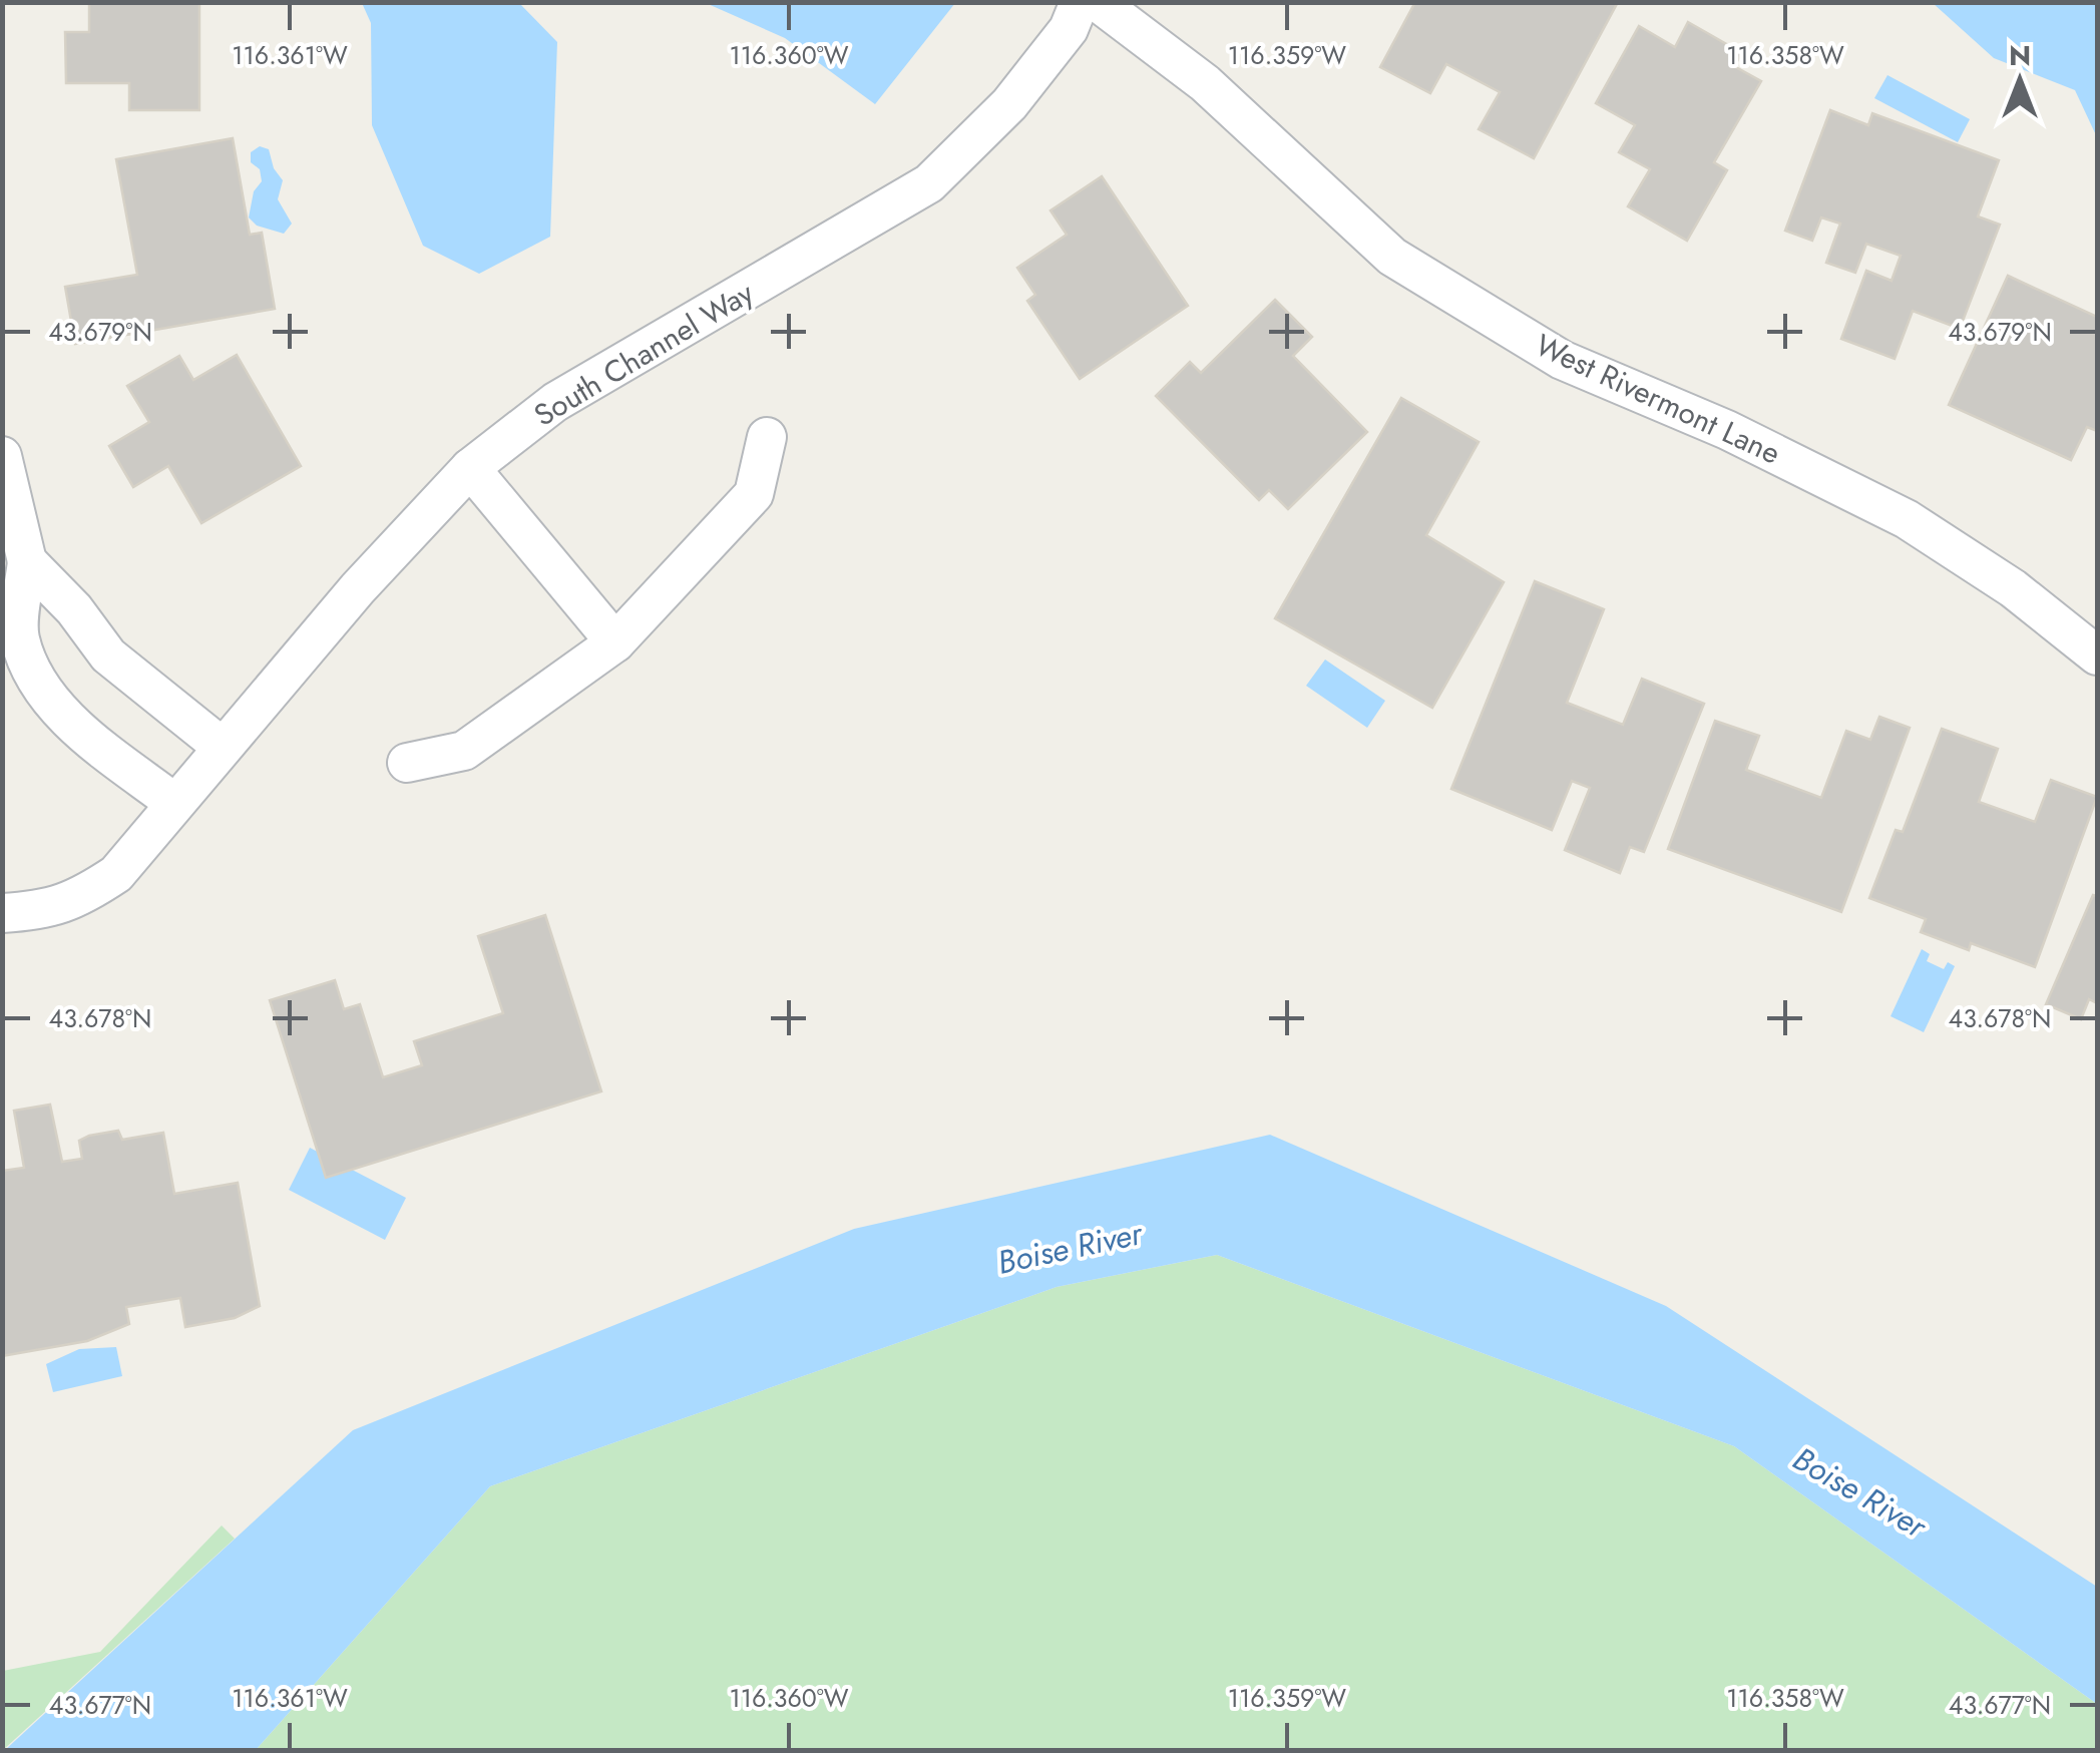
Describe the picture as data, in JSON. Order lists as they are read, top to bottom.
{
  "streets": {
    "street": ["South Channel Way", "West Rivermont Lane"]
  },
  "water": ["Boise River"],
  "north": "top",
  "coordinates": [
    "116.361°W",
    "116.360°W",
    "116.359°W",
    "116.358°W",
    "43.679°N",
    "43.678°N",
    "43.677°N"
  ]
}
